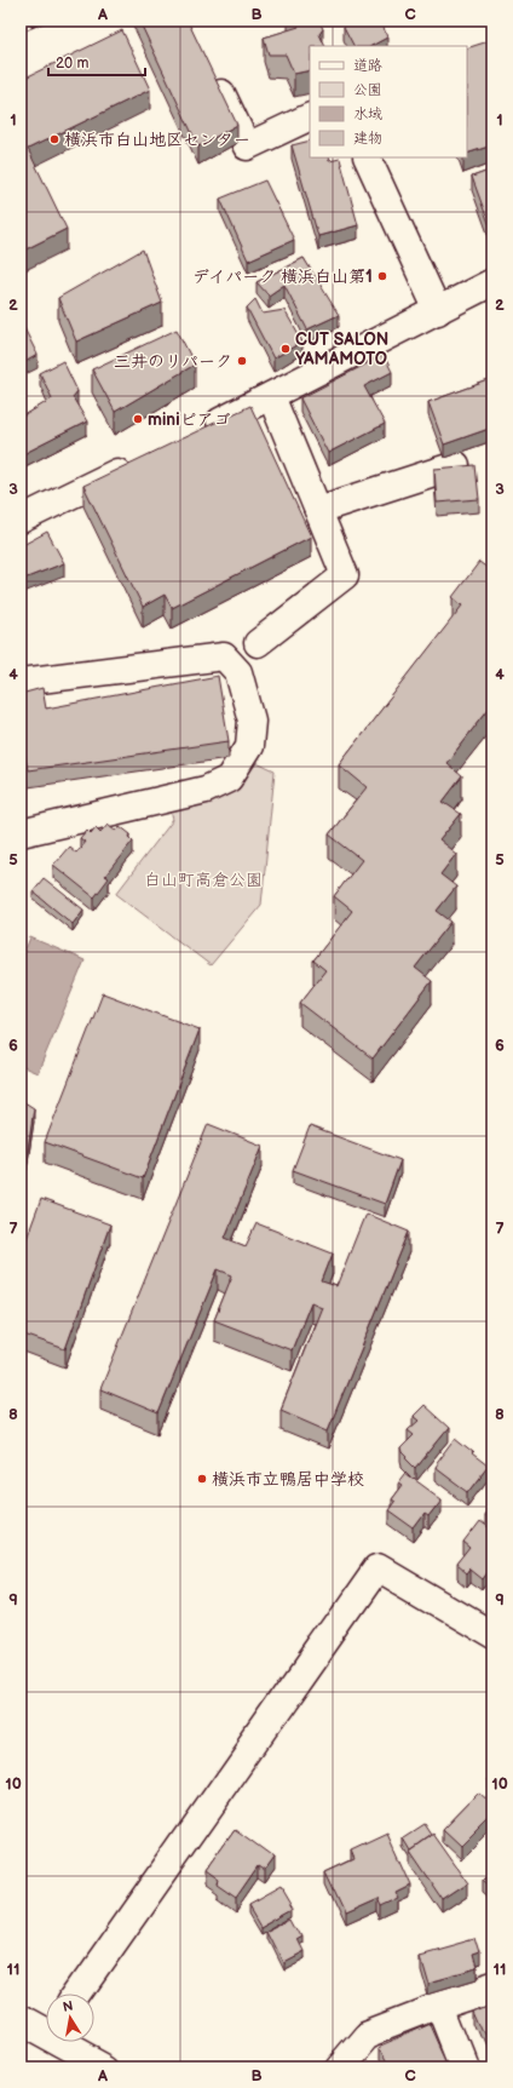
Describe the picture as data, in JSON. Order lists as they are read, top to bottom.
{
  "parks": ["白山町高倉公園"],
  "places": [
    "横浜市白山地区センター",
    "デイパーク 横浜白山第1",
    "CUT SALON YAMAMOTO",
    "三井のリパーク",
    "miniピアゴ",
    "横浜市立鴨居中学校"
  ],
  "legend": [
    "道路",
    "公園",
    "水域",
    "建物"
  ],
  "scale_bar": "20 m",
  "north": "top",
  "grid": {
    "columns": ["A", "B", "C"],
    "rows": [
      "1",
      "2",
      "3",
      "4",
      "5",
      "6",
      "7",
      "8",
      "9",
      "10",
      "11"
    ]
  }
}
